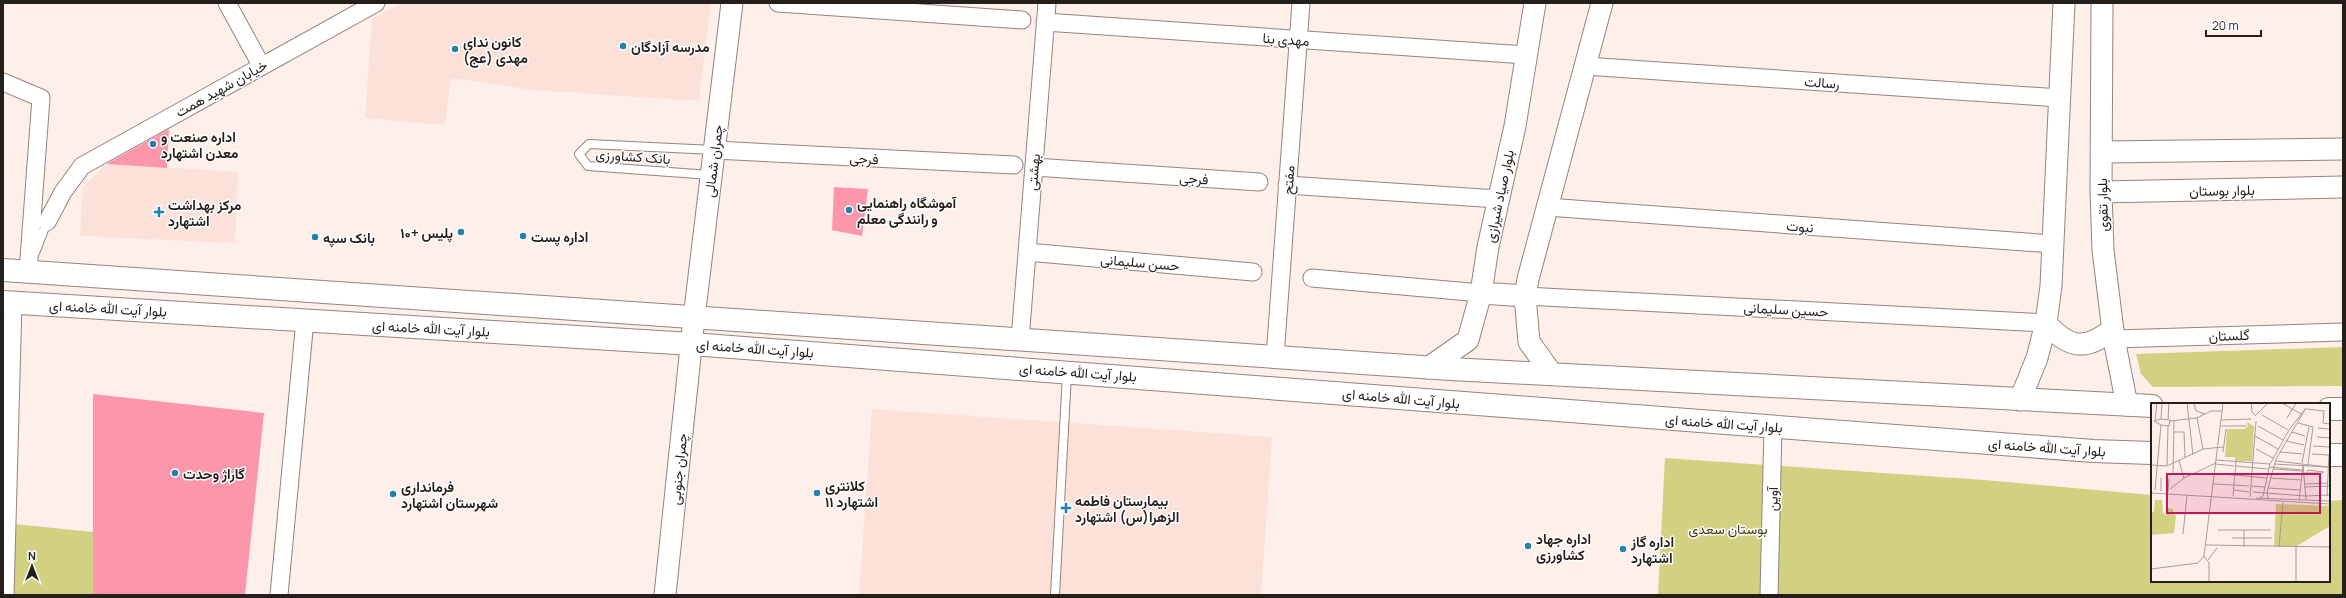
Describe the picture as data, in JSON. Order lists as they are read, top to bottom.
{
  "streets": {
    "main road": ["بلوار آیت الله خامنه ای"],
    "street": [
      "مهدی بنا",
      "رسالت",
      "خیابان شهید همت",
      "فرجی",
      "چمران شمالی",
      "بهشتی",
      "مفتح",
      "بلوار بوستان",
      "بلوار صیاد شیرازی",
      "بلوار تقوی",
      "نبوت",
      "حسن سلیمانی",
      "حسین سلیمانی",
      "گلستان",
      "چمران جنوبی",
      "آوین"
    ],
    "lane": ["بانک کشاورزی"]
  },
  "crossings": [
    ["مهدی بنا", "بهشتی"],
    ["مهدی بنا", "مفتح"],
    ["مهدی بنا", "بلوار صیاد شیرازی"],
    ["بانک کشاورزی", "فرجی"],
    ["بانک کشاورزی", "چمران شمالی"],
    ["فرجی", "چمران شمالی"],
    ["فرجی", "بهشتی"],
    ["چمران شمالی", "بلوار آیت الله خامنه ای"],
    ["چمران شمالی", "چمران جنوبی"],
    ["بهشتی", "حسن سلیمانی"],
    ["بهشتی", "بلوار آیت الله خامنه ای"],
    ["مفتح", "بلوار آیت الله خامنه ای"],
    ["بلوار بوستان", "بلوار تقوی"],
    ["بلوار صیاد شیرازی", "بلوار آیت الله خامنه ای"],
    ["بلوار تقوی", "بلوار آیت الله خامنه ای"],
    ["بلوار تقوی", "گلستان"],
    ["بلوار آیت الله خامنه ای", "چمران جنوبی"],
    ["بلوار آیت الله خامنه ای", "آوین"]
  ],
  "parks": ["بوستان سعدی"],
  "places": {
    "other": [
      "مدرسه آزادگان",
      "کانون ندای مهدی (عج)",
      "اداره صنعت و معدن اشتهارد",
      "آموشگاه راهنمایی و رانندگی معلم",
      "پلیس +۱۰",
      "اداره پست",
      "بانک سپه",
      "گاراژ وحدت",
      "کلانتری ۱۱ اشتهارد",
      "فرمانداری شهرستان اشتهارد",
      "اداره جهاد کشاورزی",
      "اداره گاز اشتهارد"
    ],
    "health": ["مرکز بهداشت اشتهارد", "بیمارستان فاطمه الزهرا(س) اشتهارد"]
  },
  "scale_bar": "20 m",
  "north": "top"
}
